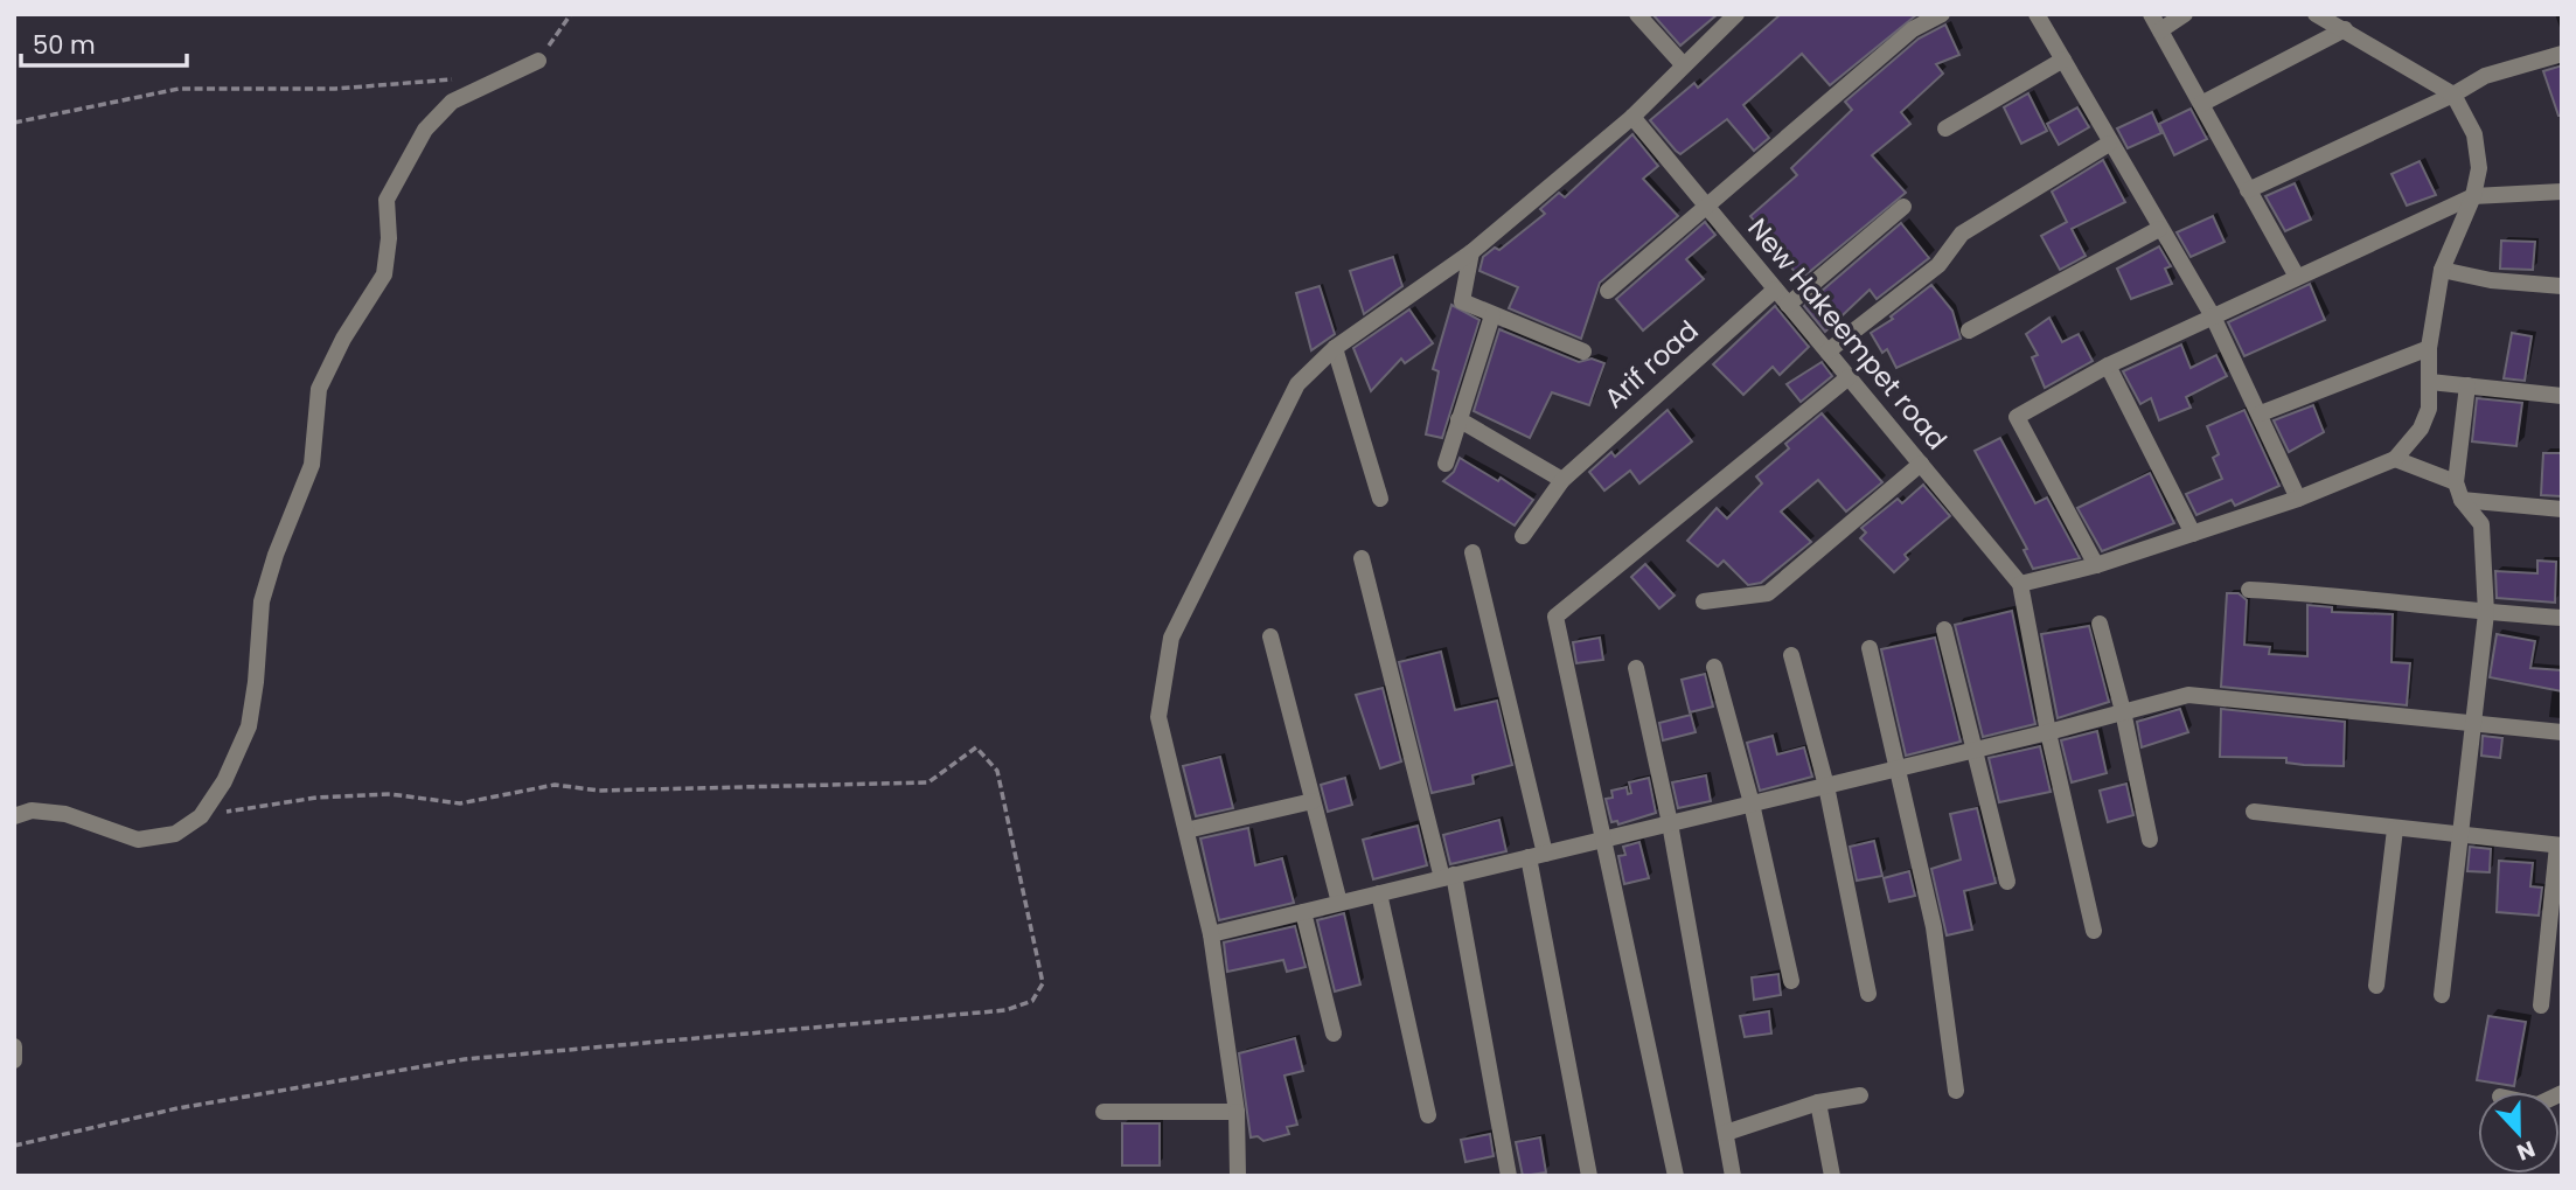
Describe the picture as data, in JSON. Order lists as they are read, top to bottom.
{
  "streets": {
    "street": ["New Hakeempet road", "Arif road"]
  },
  "crossings": [
    ["New Hakeempet road", "Arif road"]
  ],
  "scale_bar": "50 m",
  "north": "bottom"
}
